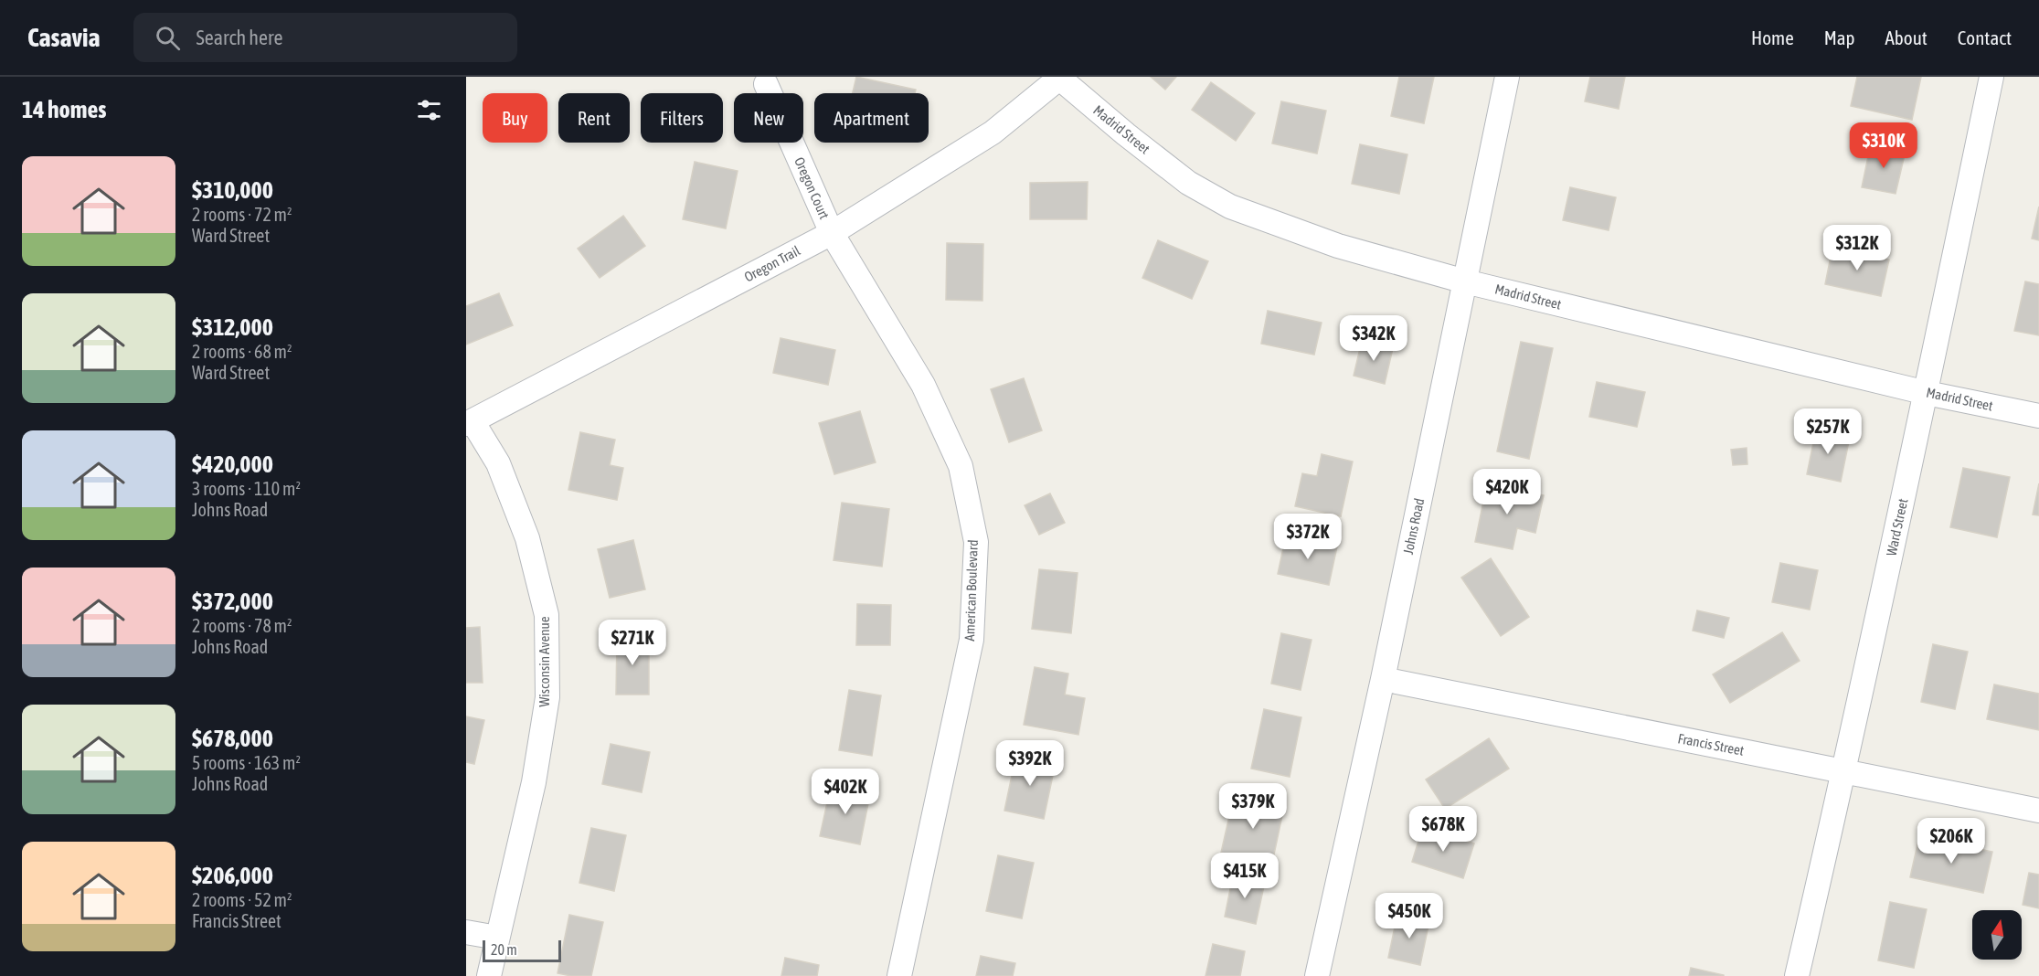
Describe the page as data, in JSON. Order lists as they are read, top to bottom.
{
  "streets": {
    "street": [
      "Madrid Street",
      "Oregon Court",
      "Oregon Trail",
      "Johns Road",
      "Ward Street",
      "American Boulevard",
      "Wisconsin Avenue",
      "Francis Street"
    ]
  },
  "crossings": [
    ["Madrid Street", "Oregon Trail"],
    ["Madrid Street", "Johns Road"],
    ["Madrid Street", "Ward Street"],
    ["Oregon Court", "Oregon Trail"],
    ["Oregon Court", "American Boulevard"],
    ["Oregon Trail", "American Boulevard"],
    ["Oregon Trail", "Wisconsin Avenue"],
    ["Johns Road", "Francis Street"],
    ["Ward Street", "Francis Street"]
  ],
  "scale_bar": "20 m",
  "north": "top",
  "page": {
    "header": "Casavia",
    "search": "Search here",
    "nav": [
      "Home",
      "Map",
      "About",
      "Contact"
    ],
    "heading": "14 homes",
    "chip": [
      "Buy",
      "Rent",
      "Filters",
      "New",
      "Apartment"
    ],
    "price": [
      "$310K",
      "$312K",
      "$342K",
      "$257K",
      "$420K",
      "$372K",
      "$271K",
      "$392K",
      "$402K",
      "$379K",
      "$678K",
      "$206K",
      "$415K",
      "$450K"
    ],
    "list": [
      {
        "name": "$310,000",
        "note": "2 rooms · 72 m² · Ward Street"
      },
      {
        "name": "$312,000",
        "note": "2 rooms · 68 m² · Ward Street"
      },
      {
        "name": "$420,000",
        "note": "3 rooms · 110 m² · Johns Road"
      },
      {
        "name": "$372,000",
        "note": "2 rooms · 78 m² · Johns Road"
      },
      {
        "name": "$678,000",
        "note": "5 rooms · 163 m² · Johns Road"
      },
      {
        "name": "$206,000",
        "note": "2 rooms · 52 m² · Francis Street"
      }
    ],
    "scale": "20 m"
  }
}
